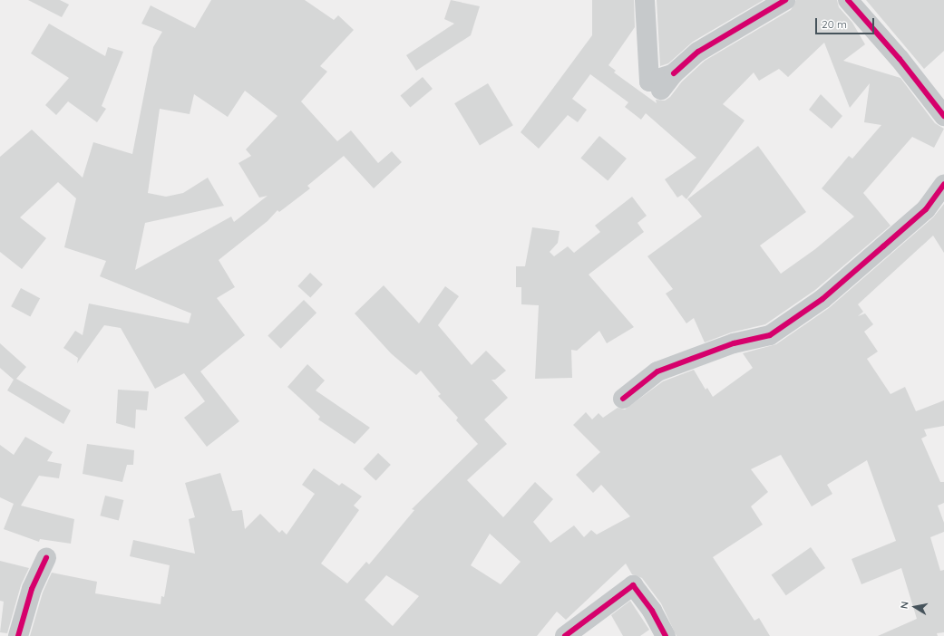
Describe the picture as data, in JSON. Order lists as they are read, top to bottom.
{
  "scale_bar": "20 m",
  "north": "left"
}
